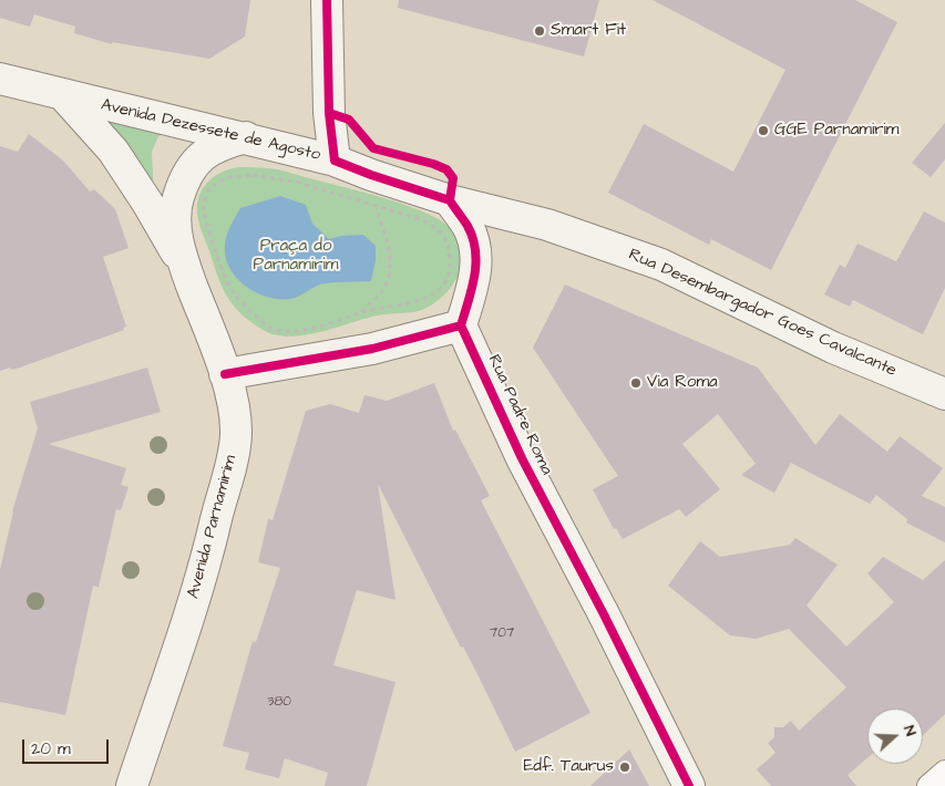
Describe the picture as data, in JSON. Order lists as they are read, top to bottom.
{
  "streets": {
    "main road": [
      "Avenida Dezessete de Agosto",
      "Rua Desembargador Goes Cavalcante",
      "Rua Padre Roma",
      "Avenida Parnamirim"
    ]
  },
  "crossings": [
    ["Avenida Dezessete de Agosto", "Rua Desembargador Goes Cavalcante"],
    ["Avenida Dezessete de Agosto", "Avenida Parnamirim"]
  ],
  "parks": ["Praça do Parnamirim"],
  "places": [
    "Smart Fit",
    "GGE Parnamirim",
    "Via Roma",
    "Edf. Taurus"
  ],
  "house_numbers": ["707", "380"],
  "scale_bar": "20 m",
  "north": "right"
}
